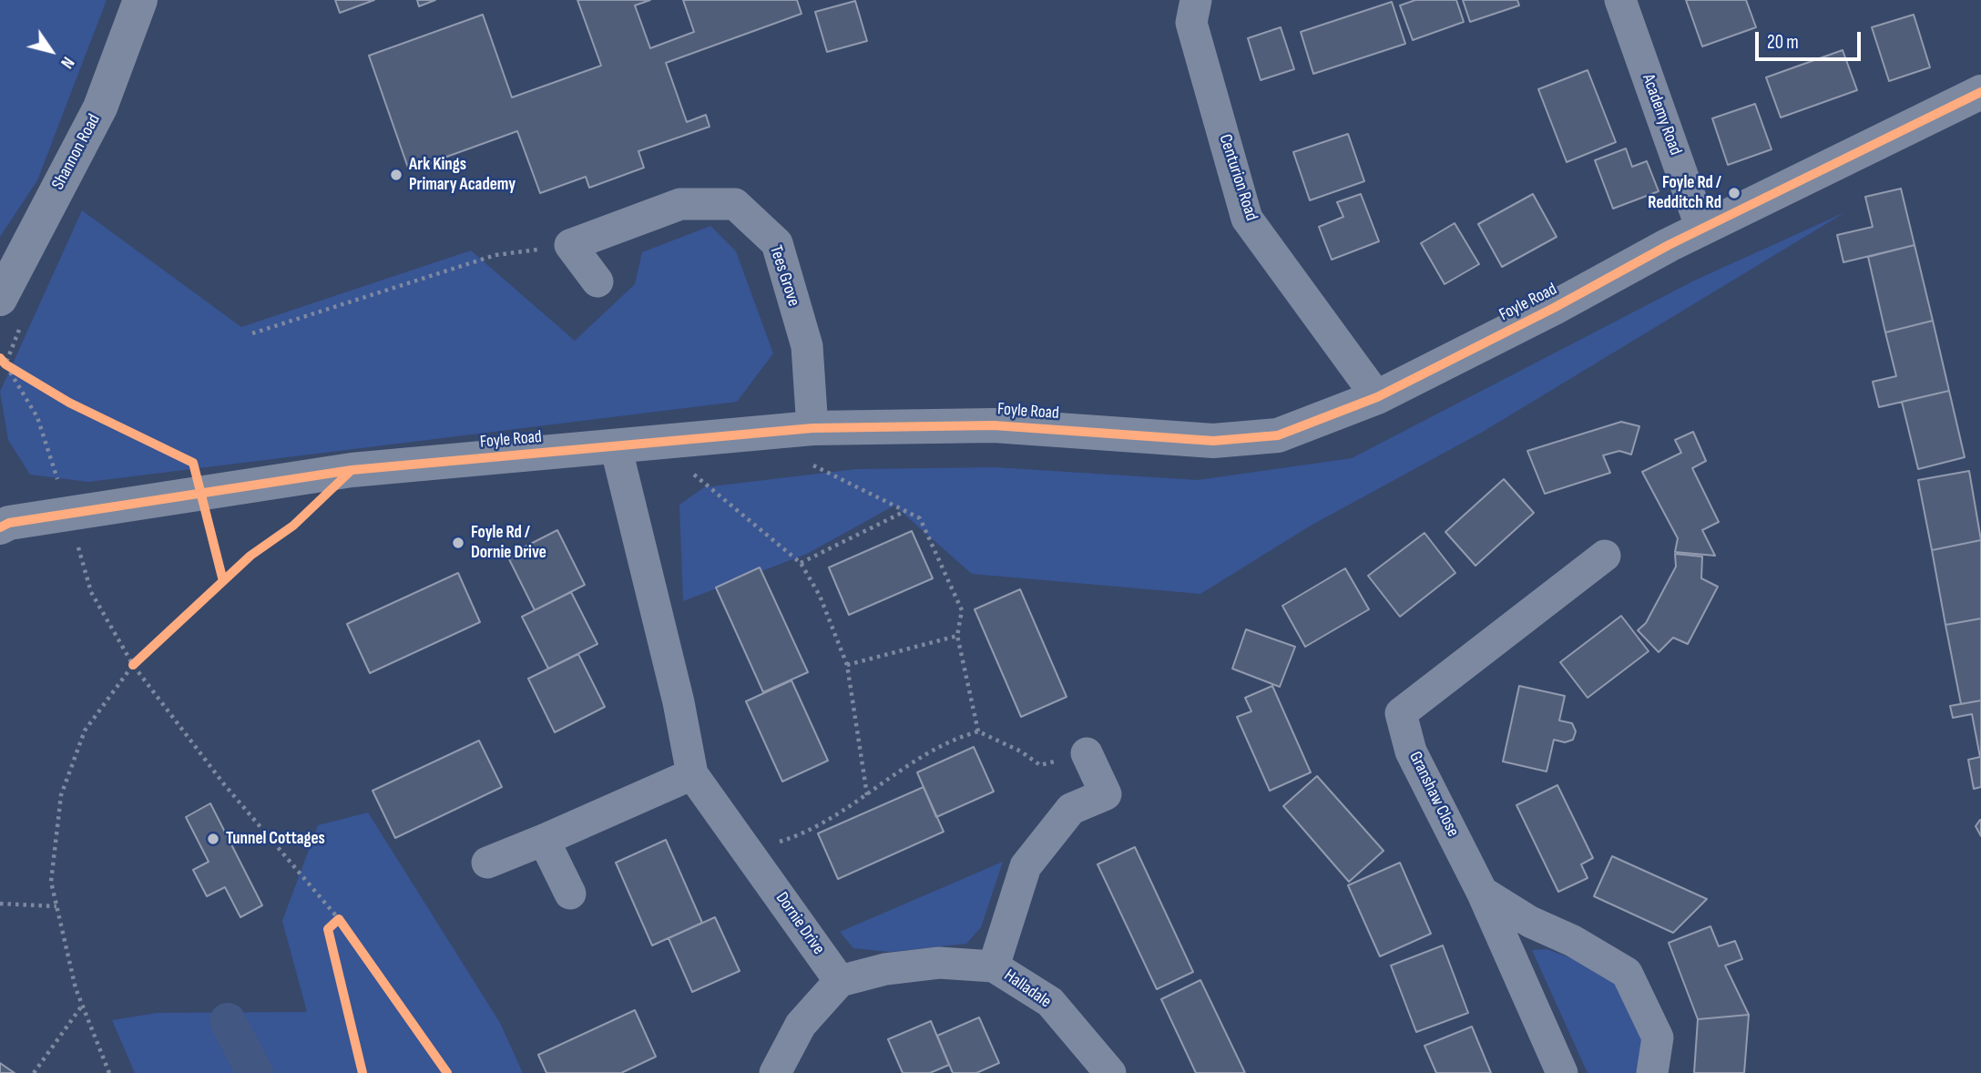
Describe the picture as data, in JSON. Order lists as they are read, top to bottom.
{
  "streets": {
    "street": [
      "Academy Road",
      "Shannon Road",
      "Centurion Road",
      "Tees Grove",
      "Foyle Road",
      "Granshaw Close",
      "Dornie Drive",
      "Halladale"
    ]
  },
  "crossings": [
    ["Academy Road", "Foyle Road"],
    ["Centurion Road", "Foyle Road"],
    ["Tees Grove", "Foyle Road"],
    ["Foyle Road", "Dornie Drive"],
    ["Dornie Drive", "Halladale"]
  ],
  "places": [
    "Ark Kings Primary Academy",
    "Foyle Rd / Redditch Rd",
    "Foyle Rd / Dornie Drive",
    "Tunnel Cottages"
  ],
  "scale_bar": "20 m",
  "north": "bottom right"
}
